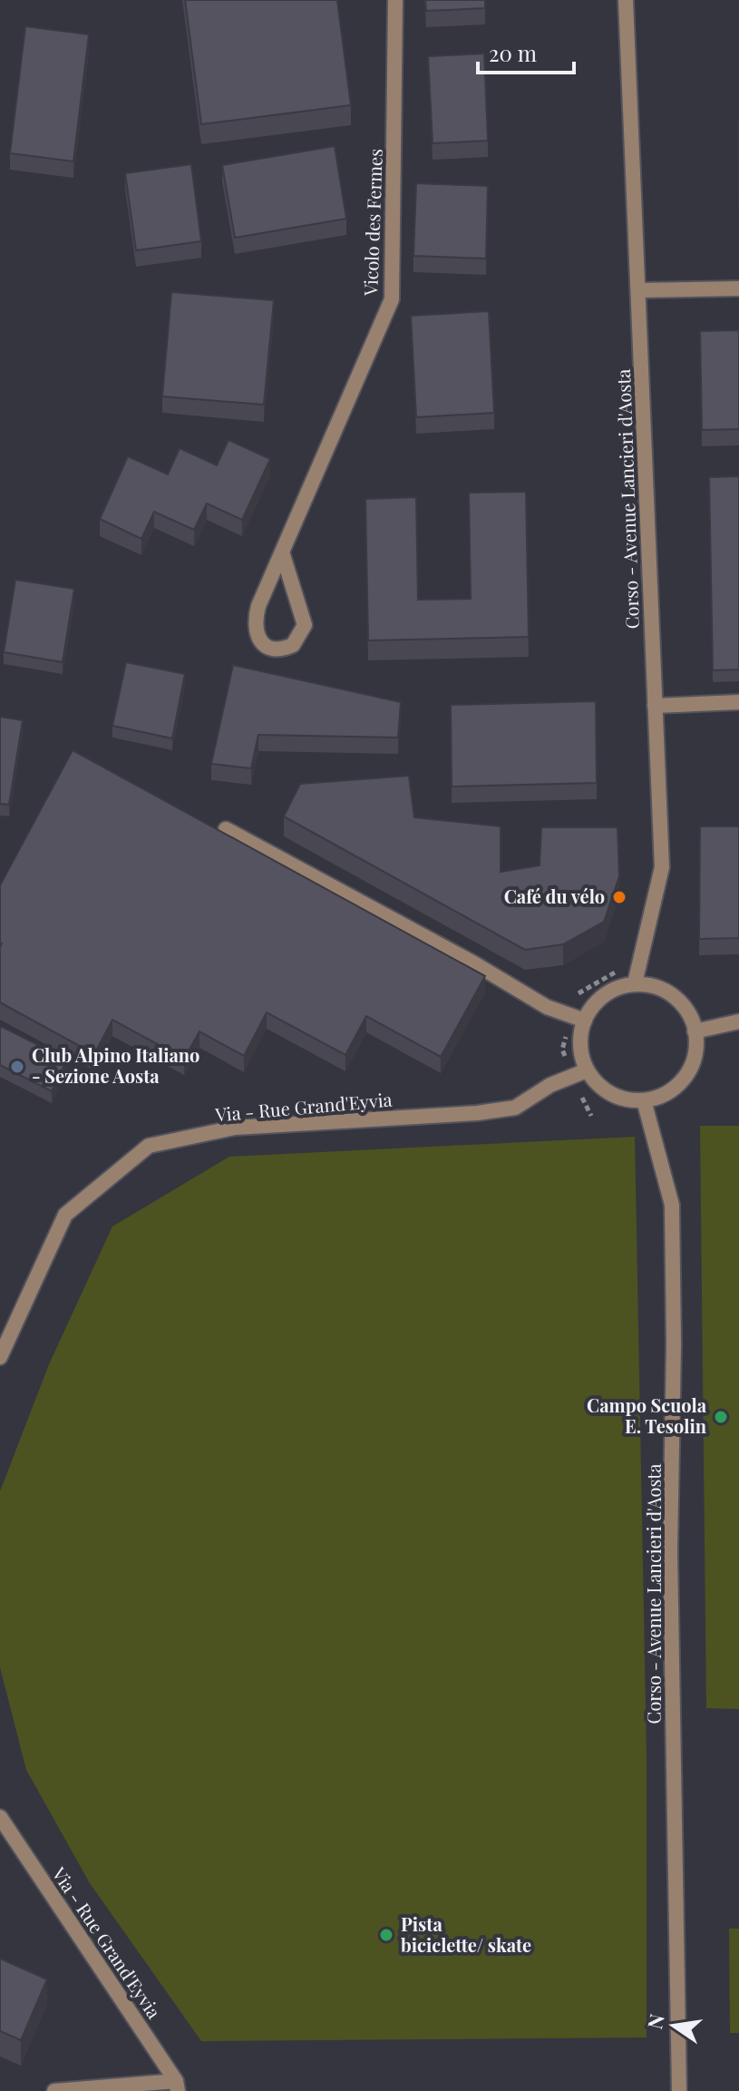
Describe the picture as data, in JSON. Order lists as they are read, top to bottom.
{
  "streets": {
    "street": ["Vicolo des Fermes", "Corso - Avenue Lancieri d'Aosta", "Via - Rue Grand'Eyvia"]
  },
  "crossings": [
    ["Corso - Avenue Lancieri d'Aosta", "Via - Rue Grand'Eyvia"]
  ],
  "places": [
    "Café du vélo",
    "Club Alpino Italiano - Sezione Aosta",
    "Campo Scuola E. Tesolin",
    "Pista biciclette/ skate"
  ],
  "scale_bar": "20 m",
  "north": "left"
}
